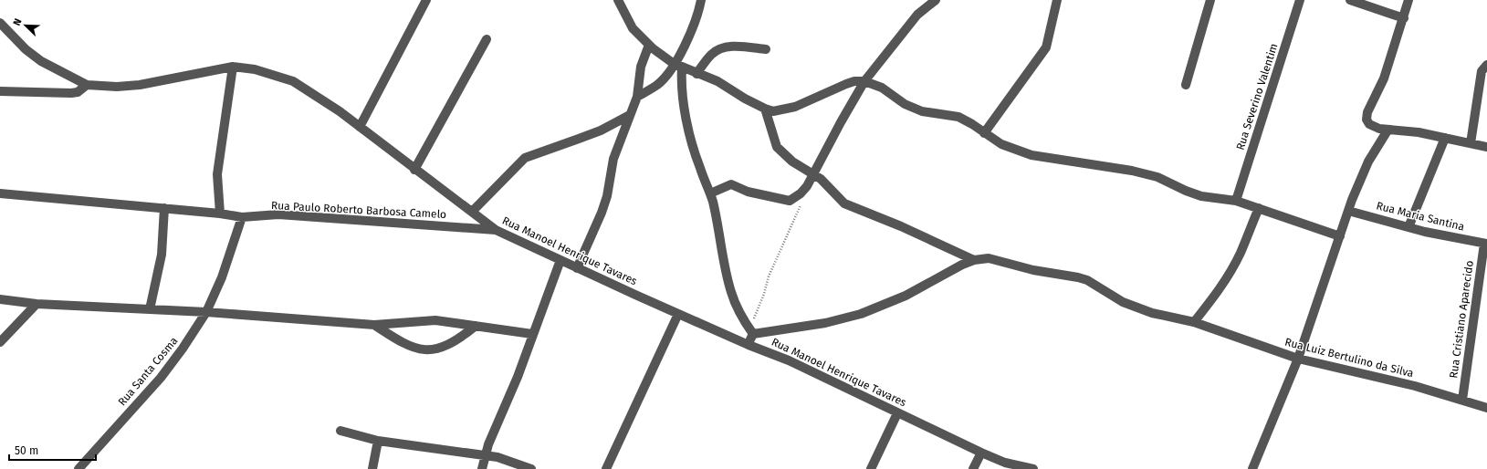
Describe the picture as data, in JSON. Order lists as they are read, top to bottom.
{
  "streets": {
    "street": [
      "Rua Severino Valentim",
      "Rua Paulo Roberto Barbosa Camelo",
      "Rua Maria Santina",
      "Rua Manoel Henrique Tavares",
      "Rua Cristiano Aparecido",
      "Rua Luiz Bertulino da Silva",
      "Rua Santa Cosma"
    ]
  },
  "crossings": [
    ["Rua Paulo Roberto Barbosa Camelo", "Rua Manoel Henrique Tavares"],
    ["Rua Paulo Roberto Barbosa Camelo", "Rua Santa Cosma"],
    ["Rua Maria Santina", "Rua Cristiano Aparecido"],
    ["Rua Cristiano Aparecido", "Rua Luiz Bertulino da Silva"]
  ],
  "scale_bar": "50 m",
  "north": "top left"
}
